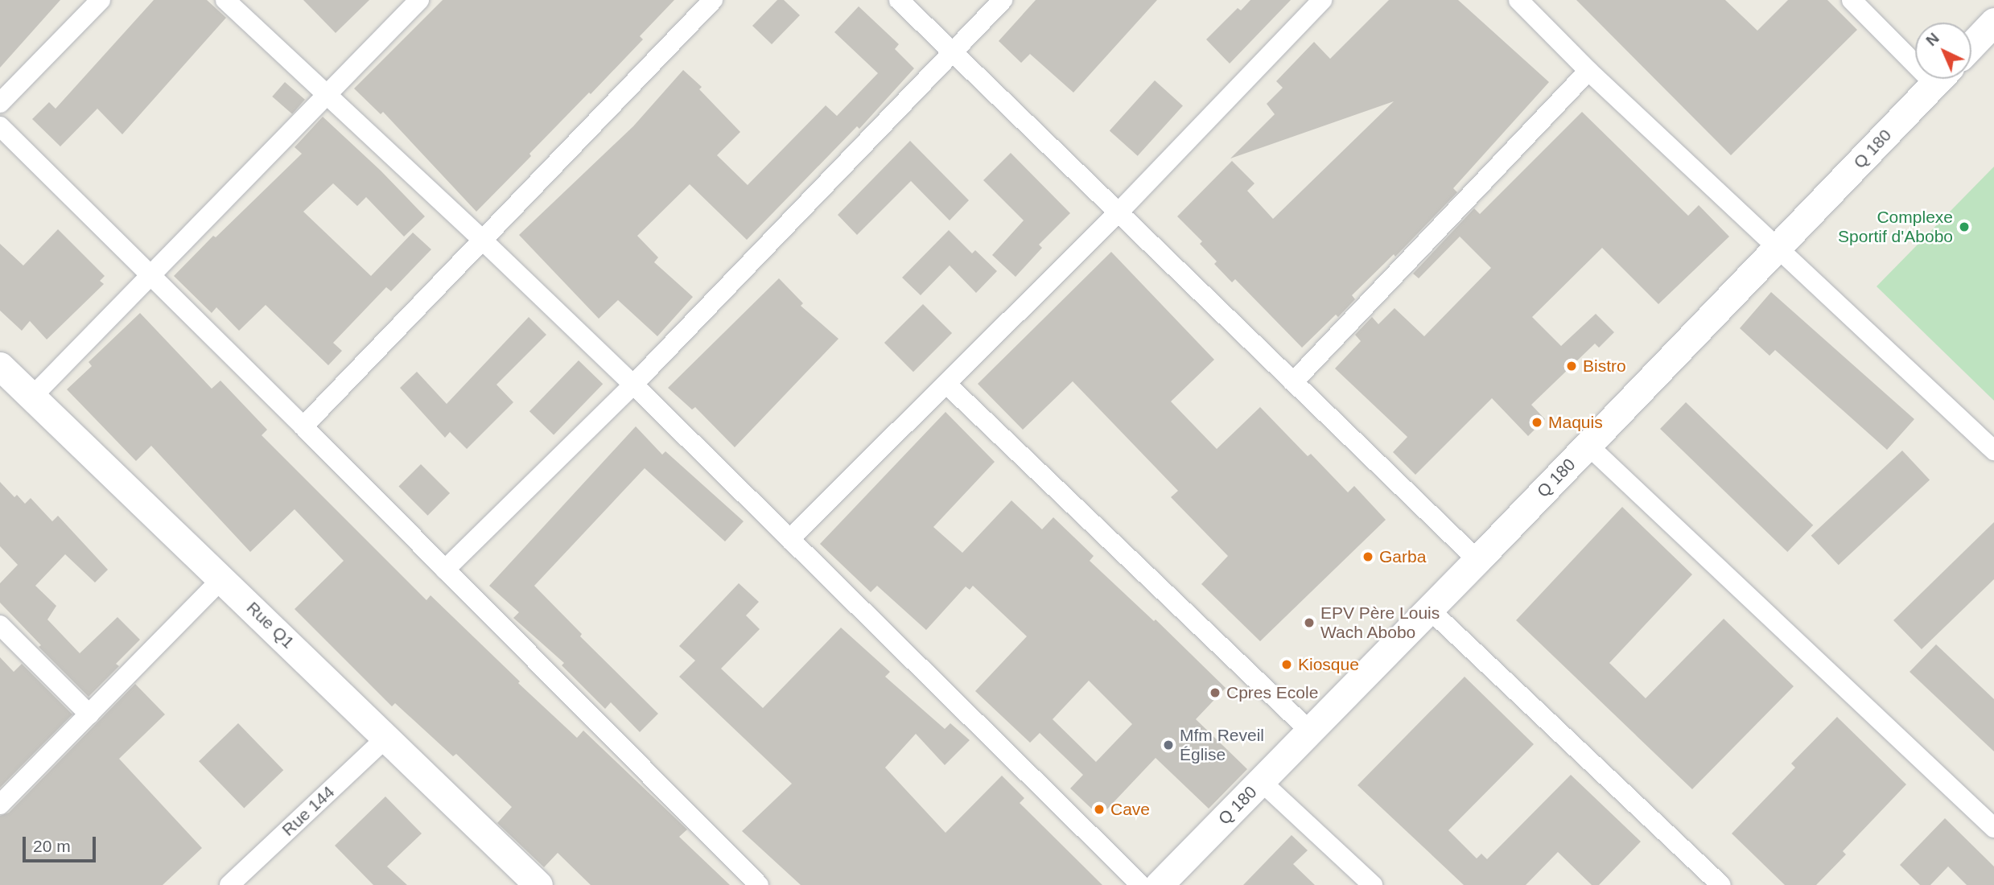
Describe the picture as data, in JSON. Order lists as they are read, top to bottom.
{
  "streets": {
    "street": ["Q 180", "Rue Q1", "Rue 144"]
  },
  "crossings": [
    ["Rue Q1", "Rue 144"]
  ],
  "places": [
    "Complexe Sportif d'Abobo",
    "Bistro",
    "Maquis",
    "Garba",
    "EPV Père Louis Wach Abobo",
    "Kiosque",
    "Cpres Ecole",
    "Mfm Reveil Église",
    "Cave"
  ],
  "scale_bar": "20 m",
  "north": "top left"
}
